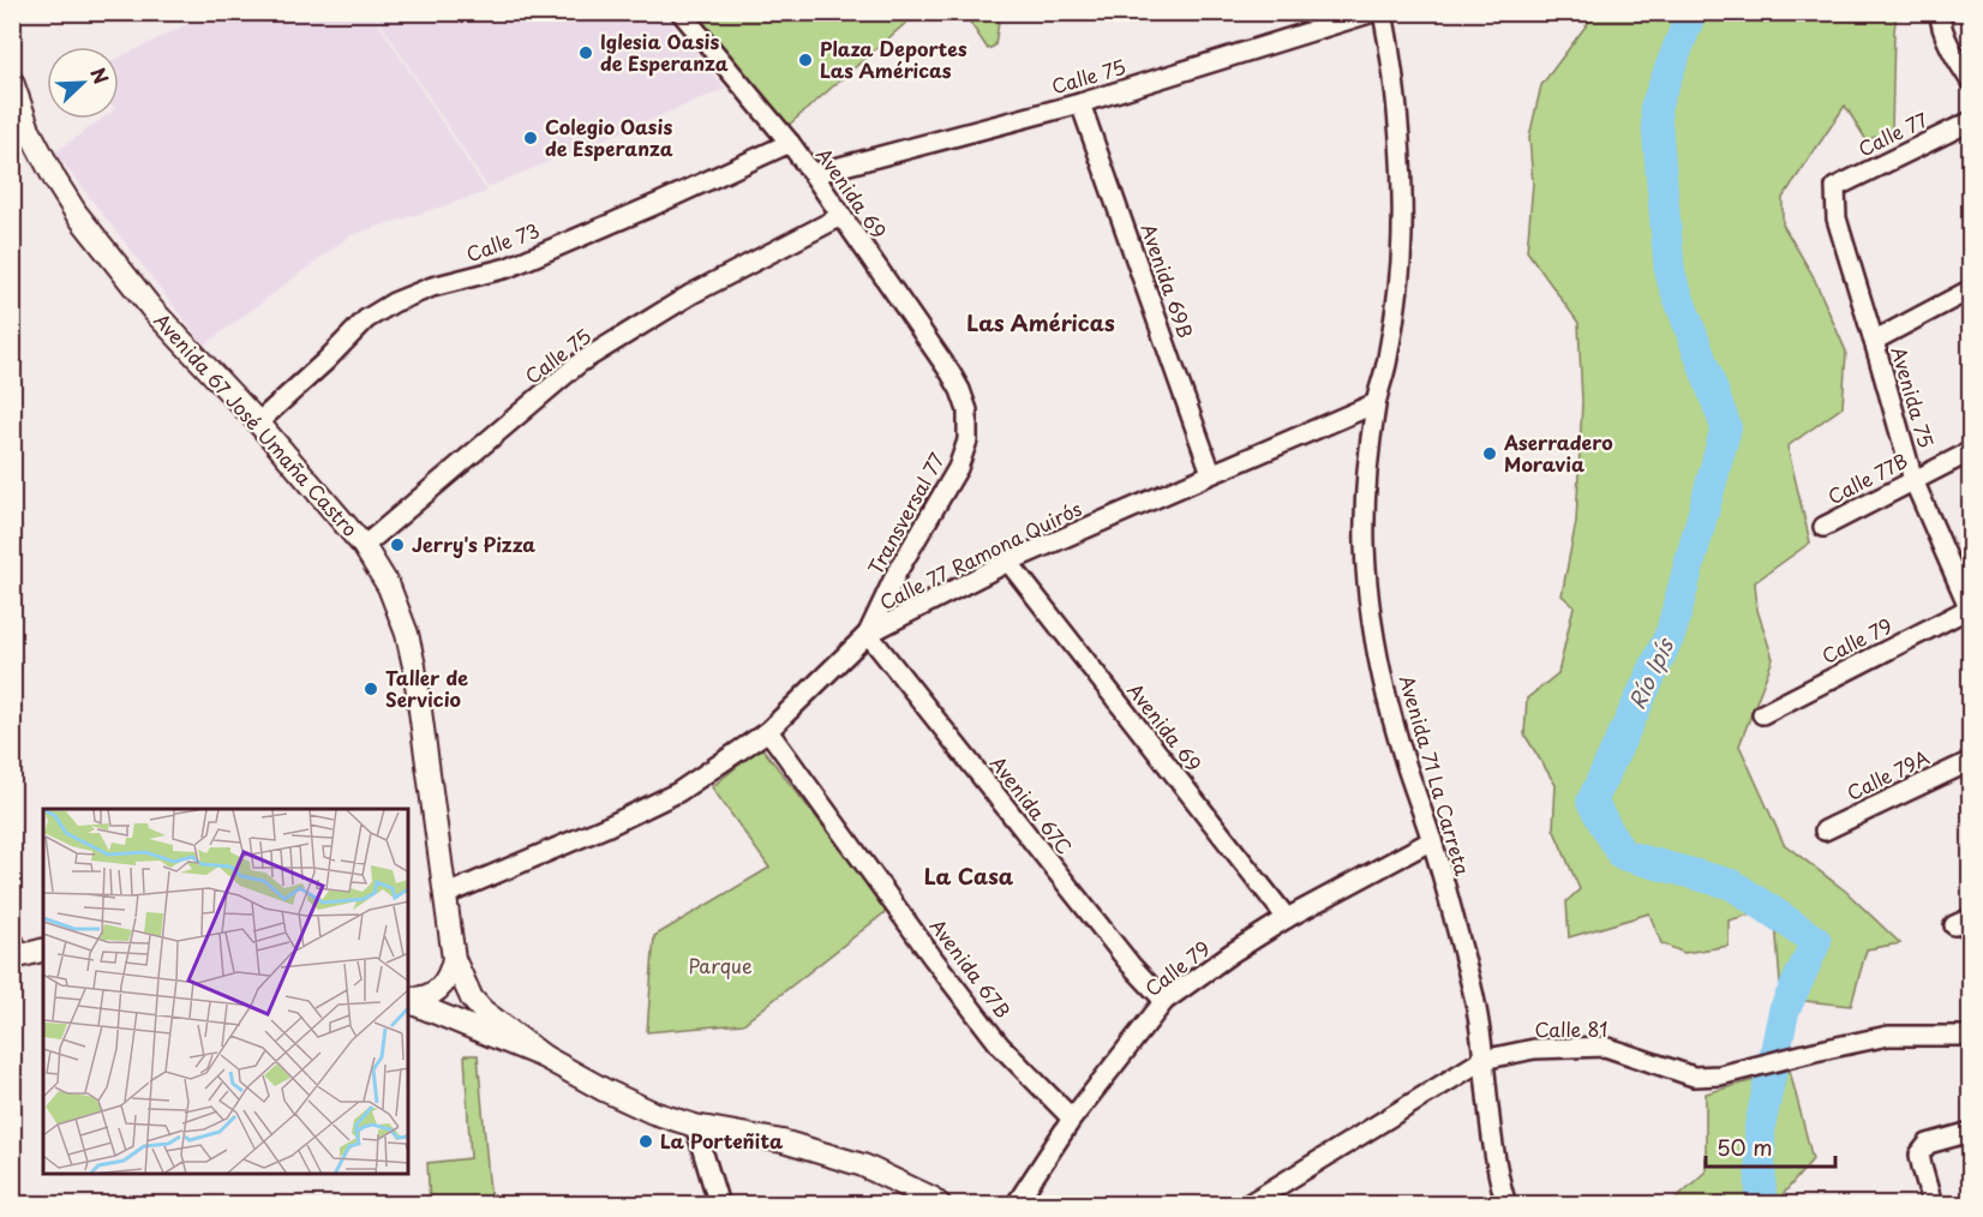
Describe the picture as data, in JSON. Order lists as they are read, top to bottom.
{
  "streets": {
    "main road": ["Avenida 67 José Umaña Castro"],
    "street": [
      "Calle 75",
      "Calle 77",
      "Avenida 69",
      "Calle 73",
      "Avenida 69B",
      "Avenida 75",
      "Calle 77B",
      "Transversal 77",
      "Calle 77 Ramona Quirós",
      "Calle 79",
      "Avenida 71 La Carreta",
      "Calle 79A",
      "Avenida 67C",
      "Avenida 67B",
      "Calle 81"
    ]
  },
  "crossings": [
    ["Calle 75", "Avenida 69"],
    ["Calle 75", "Avenida 69B"],
    ["Calle 75", "Avenida 67 José Umaña Castro"],
    ["Calle 77", "Avenida 75"],
    ["Avenida 69", "Calle 73"],
    ["Avenida 69", "Transversal 77"],
    ["Avenida 69", "Calle 77 Ramona Quirós"],
    ["Avenida 69", "Calle 79"],
    ["Calle 73", "Avenida 67 José Umaña Castro"],
    ["Avenida 69B", "Calle 77 Ramona Quirós"],
    ["Avenida 75", "Calle 77B"],
    ["Avenida 75", "Calle 79"],
    ["Avenida 67 José Umaña Castro", "Calle 77 Ramona Quirós"],
    ["Transversal 77", "Calle 77 Ramona Quirós"],
    ["Transversal 77", "Avenida 67C"],
    ["Calle 77 Ramona Quirós", "Avenida 71 La Carreta"],
    ["Calle 77 Ramona Quirós", "Avenida 67C"],
    ["Calle 77 Ramona Quirós", "Avenida 67B"],
    ["Calle 79", "Avenida 71 La Carreta"],
    ["Calle 79", "Avenida 67C"],
    ["Calle 79", "Avenida 67B"],
    ["Avenida 71 La Carreta", "Calle 81"]
  ],
  "districts": ["Las Américas", "La Casa"],
  "water": ["Río Ipís"],
  "parks": ["Parque"],
  "places": [
    "Iglesia Oasis de Esperanza",
    "Plaza Deportes Las Américas",
    "Colegio Oasis de Esperanza",
    "Aserradero Moravia",
    "Jerry's Pizza",
    "Taller de Servicio",
    "La Porteñita"
  ],
  "scale_bar": "50 m",
  "north": "top right"
}
